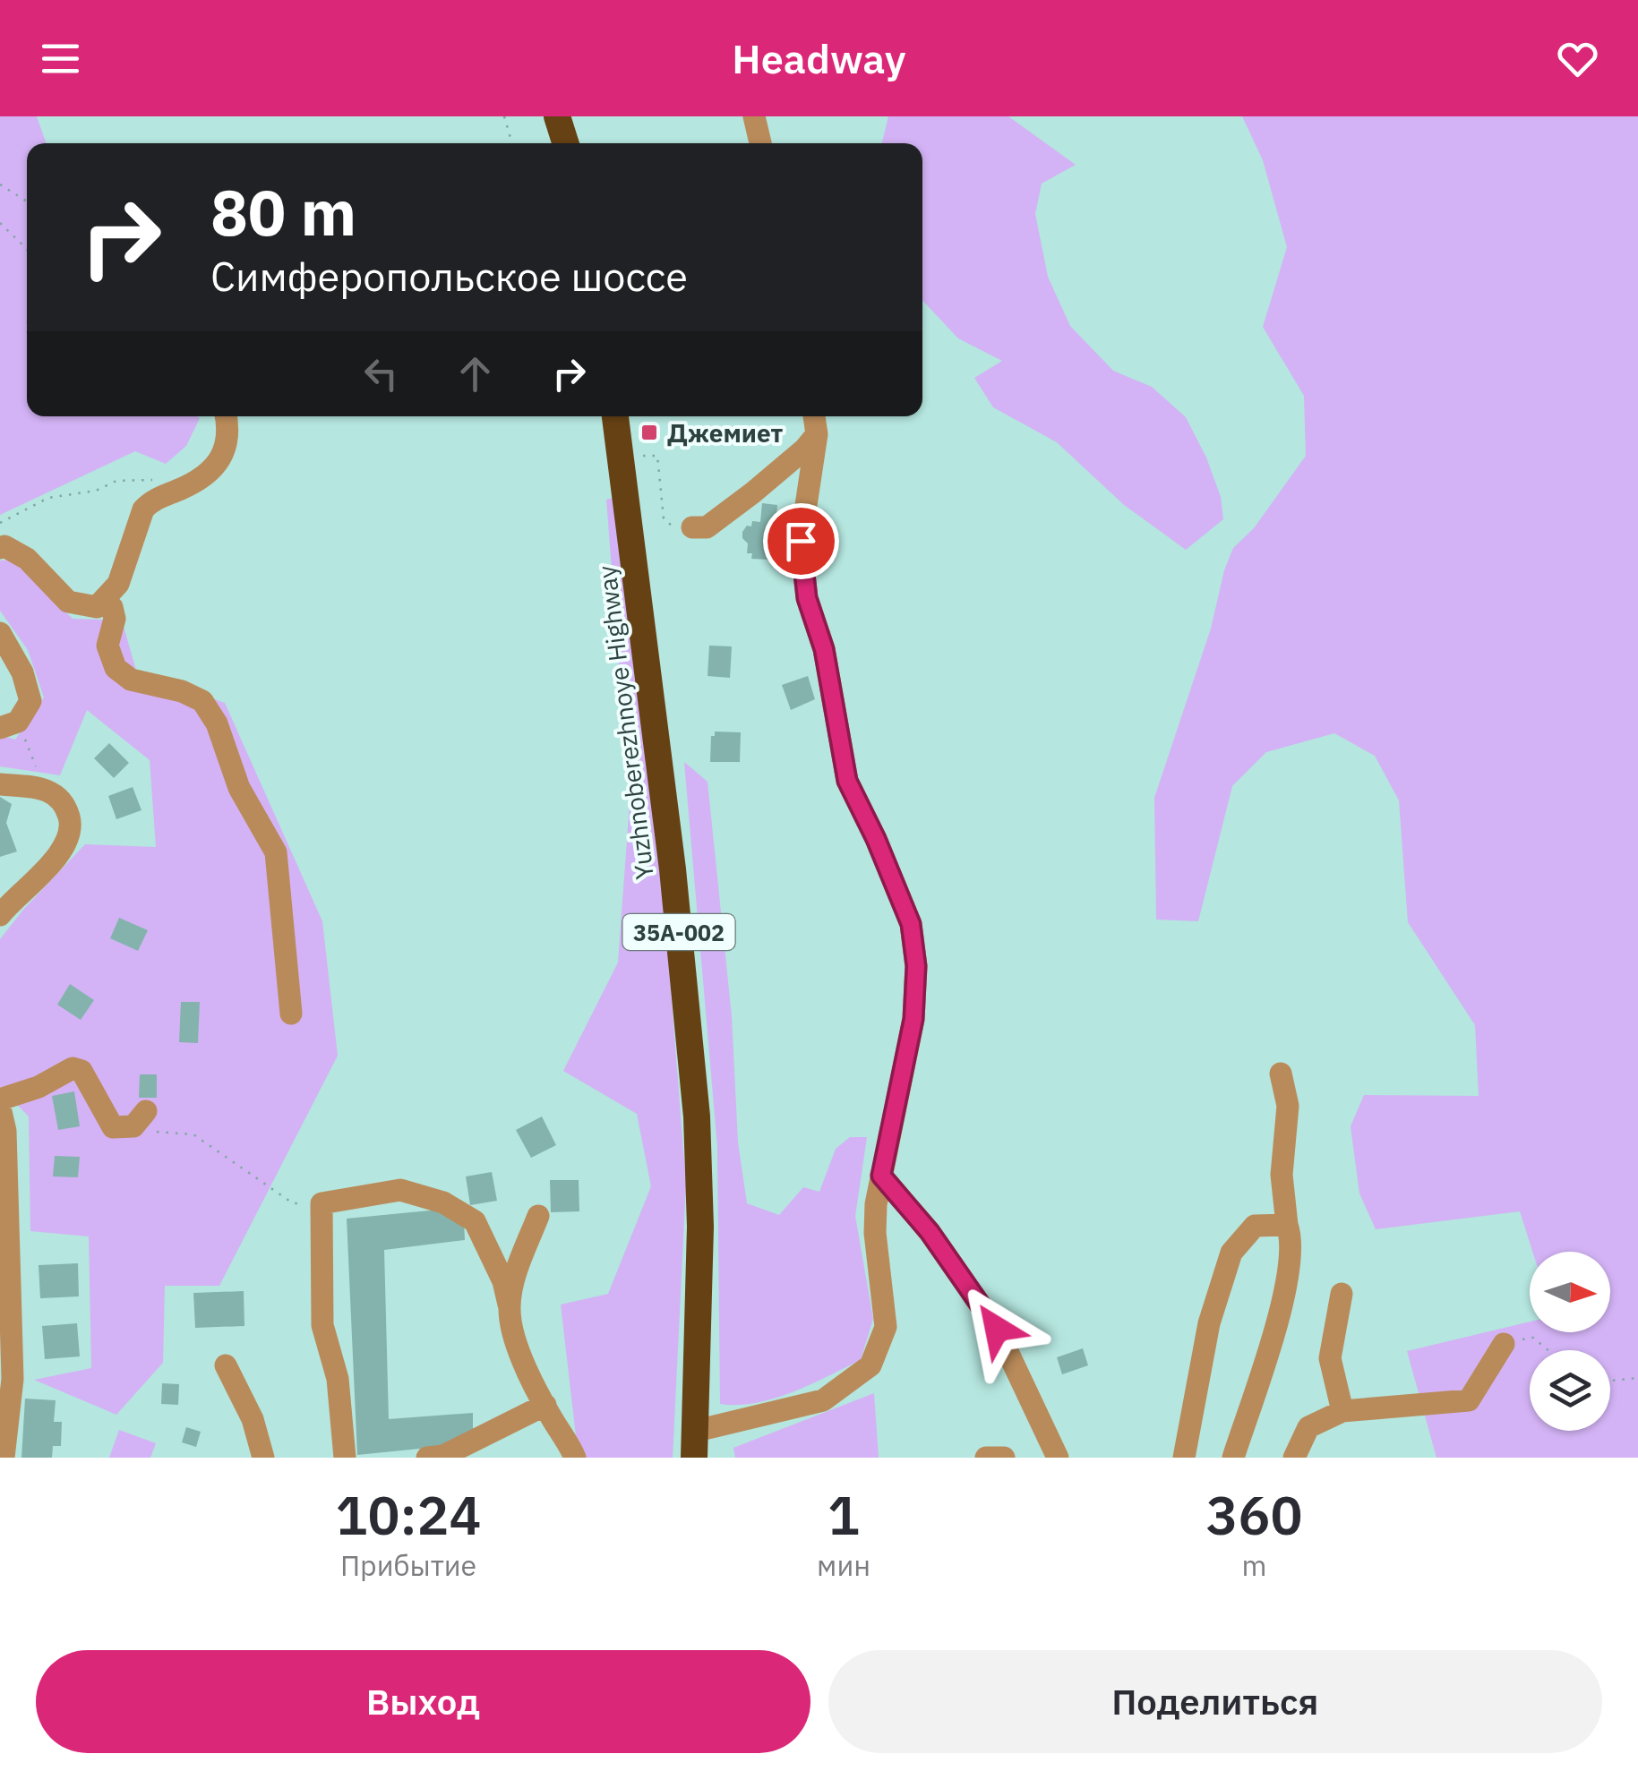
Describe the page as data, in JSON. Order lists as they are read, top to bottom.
{
  "streets": {
    "highway": ["Yuzhnoberezhnoye Highway", "35А-002"]
  },
  "places": {
    "transit": ["Джемиет"]
  },
  "north": "right",
  "page": {
    "header": "Headway",
    "turn": ["80 m", "Симферопольское шоссе"],
    "eta": [
      "10:24",
      "Прибытие",
      "1",
      "мин",
      "360",
      "m"
    ],
    "buttons": ["Выход", "Поделиться"]
  }
}
